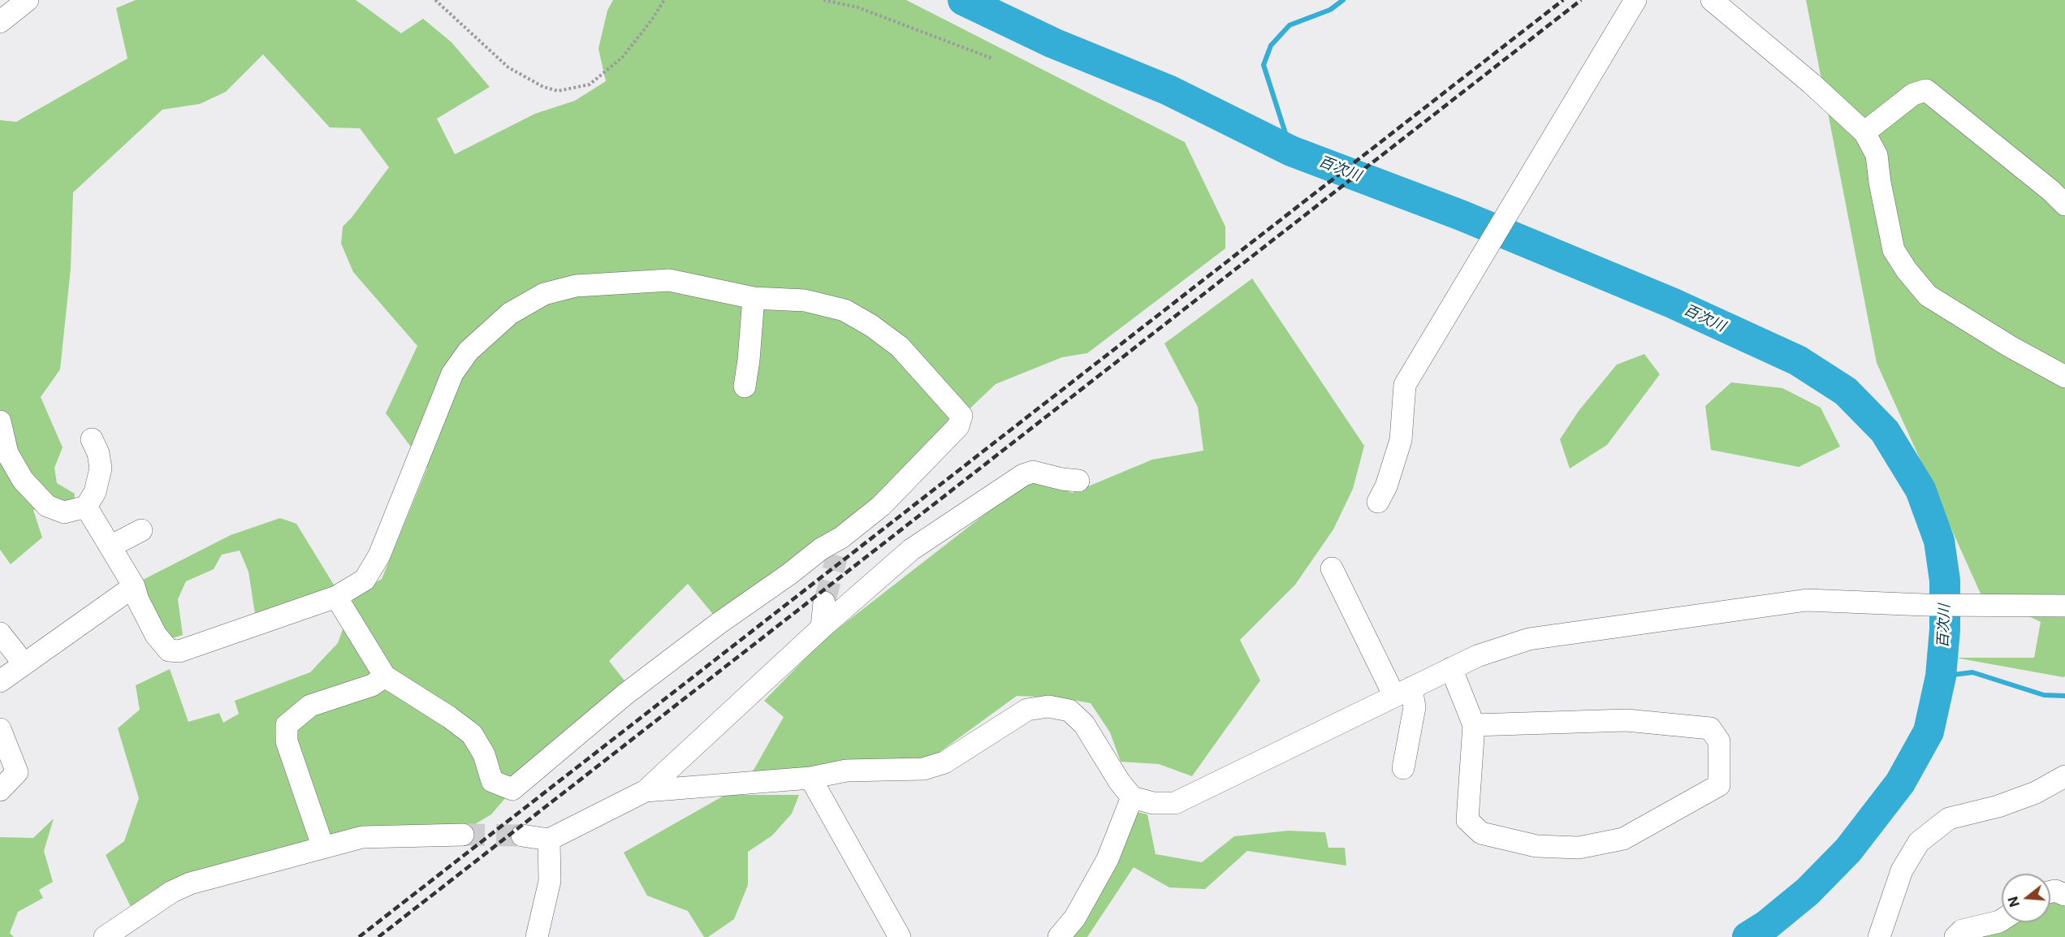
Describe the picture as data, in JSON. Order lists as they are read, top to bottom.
{
  "water": ["百次川"],
  "north": "left"
}
